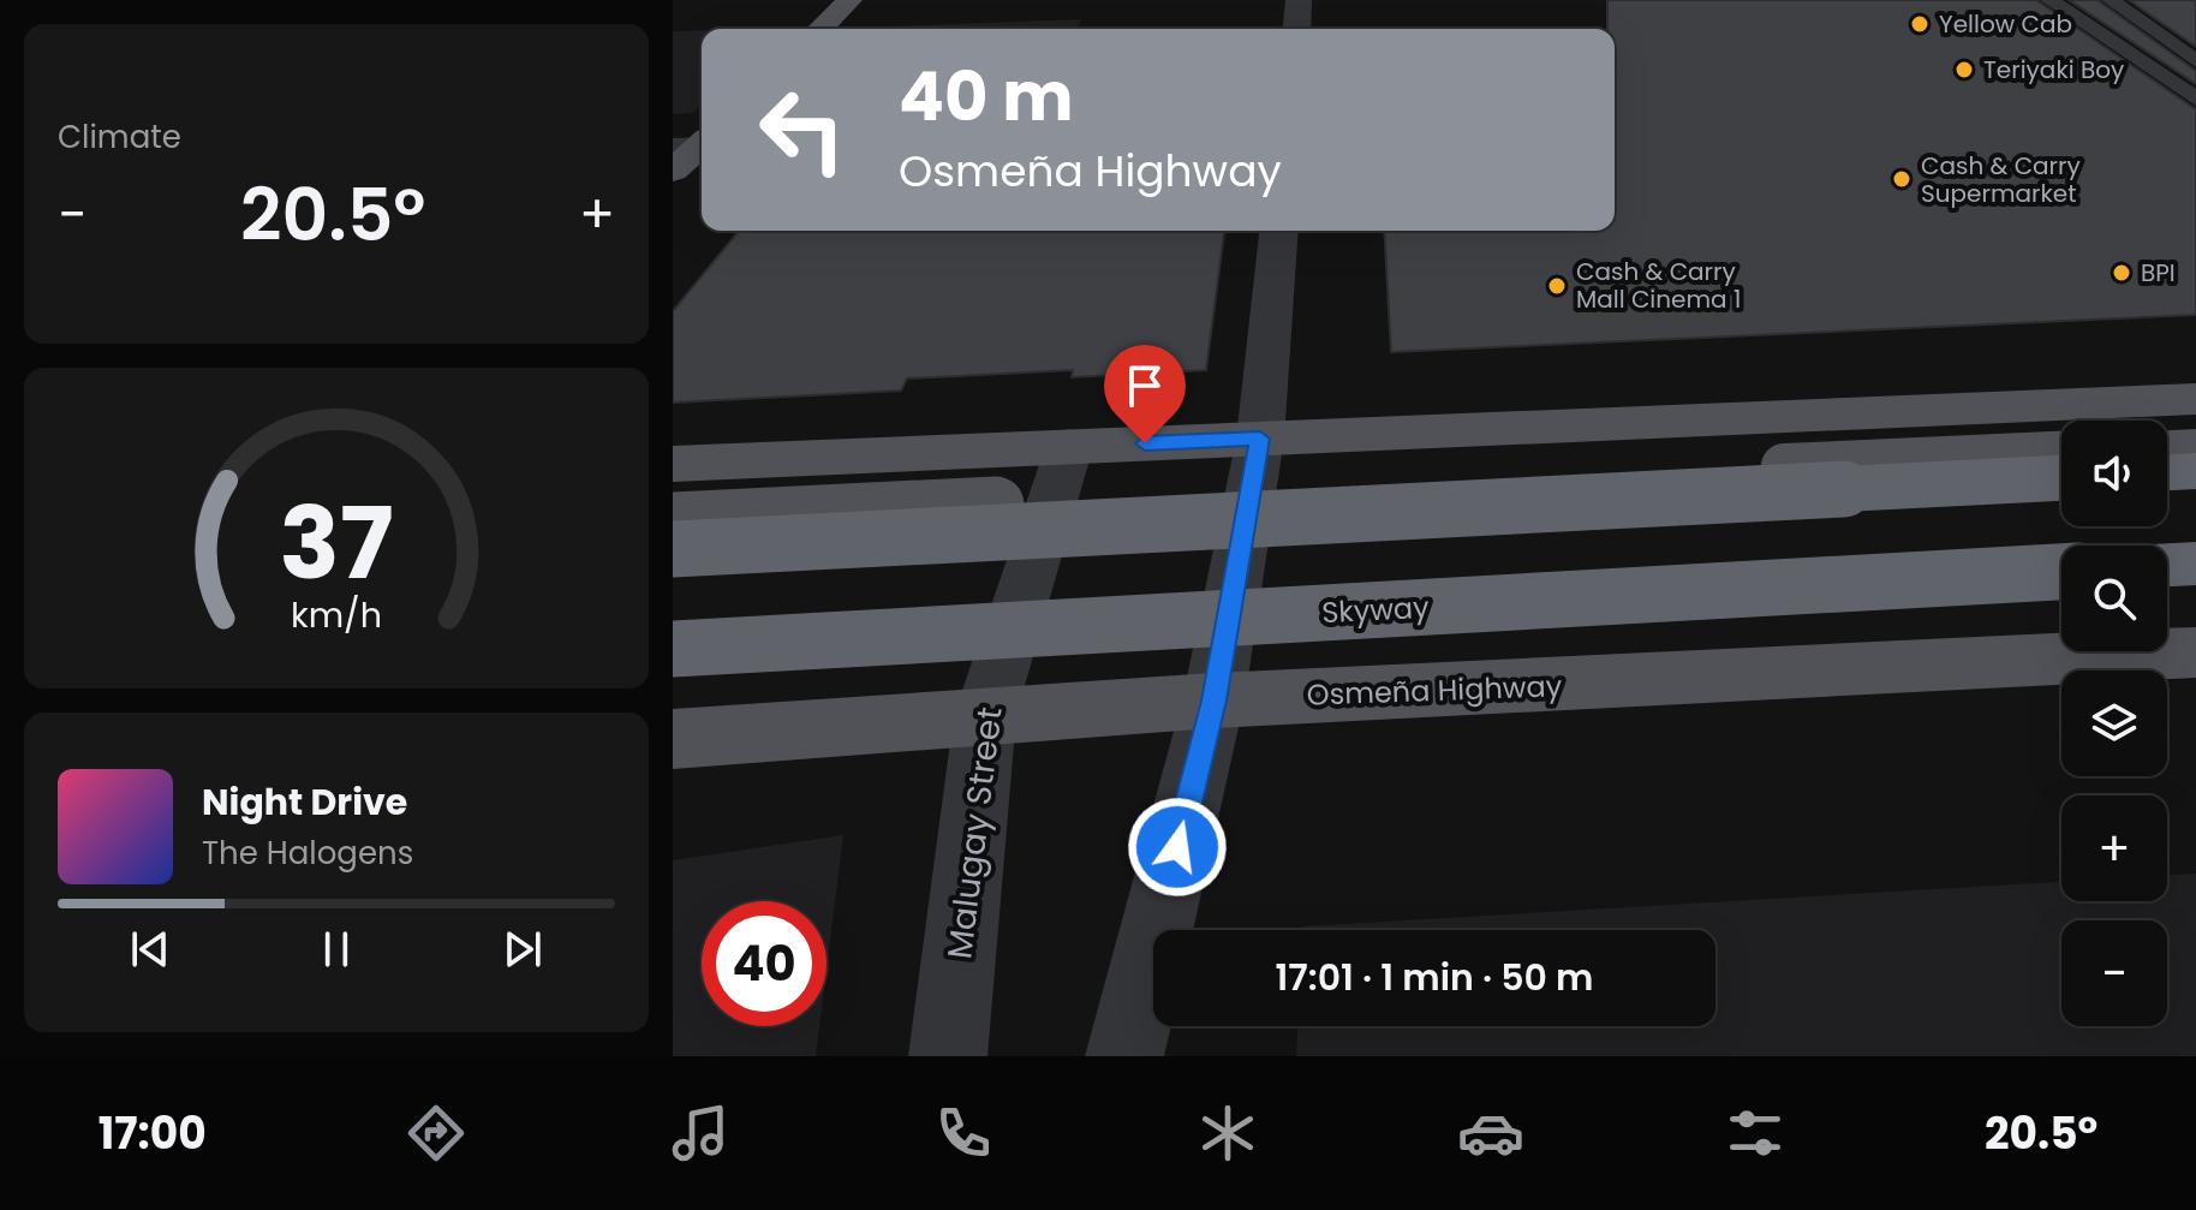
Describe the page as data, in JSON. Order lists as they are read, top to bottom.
{
  "streets": {
    "highway": ["Skyway"],
    "main road": ["Osmeña Highway"],
    "street": ["Malugay Street"]
  },
  "crossings": [
    ["Osmeña Highway", "Malugay Street"]
  ],
  "places": [
    "Yellow Cab",
    "Teriyaki Boy",
    "Cash & Carry Supermarket",
    "BPI",
    "Cash & Carry Mall Cinema 1"
  ],
  "page": {
    "tile": "Climate",
    "turn": ["40 m", "Osmeña Highway"],
    "heat": ["−", "20.5°", "+"],
    "map_buttons": ["+", "−"],
    "song": ["Night Drive", "The Halogens"],
    "limit": "40",
    "trip": "17:01 · 1 min · 50 m",
    "tabs": ["17:00", "20.5°"],
    "gauge": ["37", "km/h"]
  }
}
